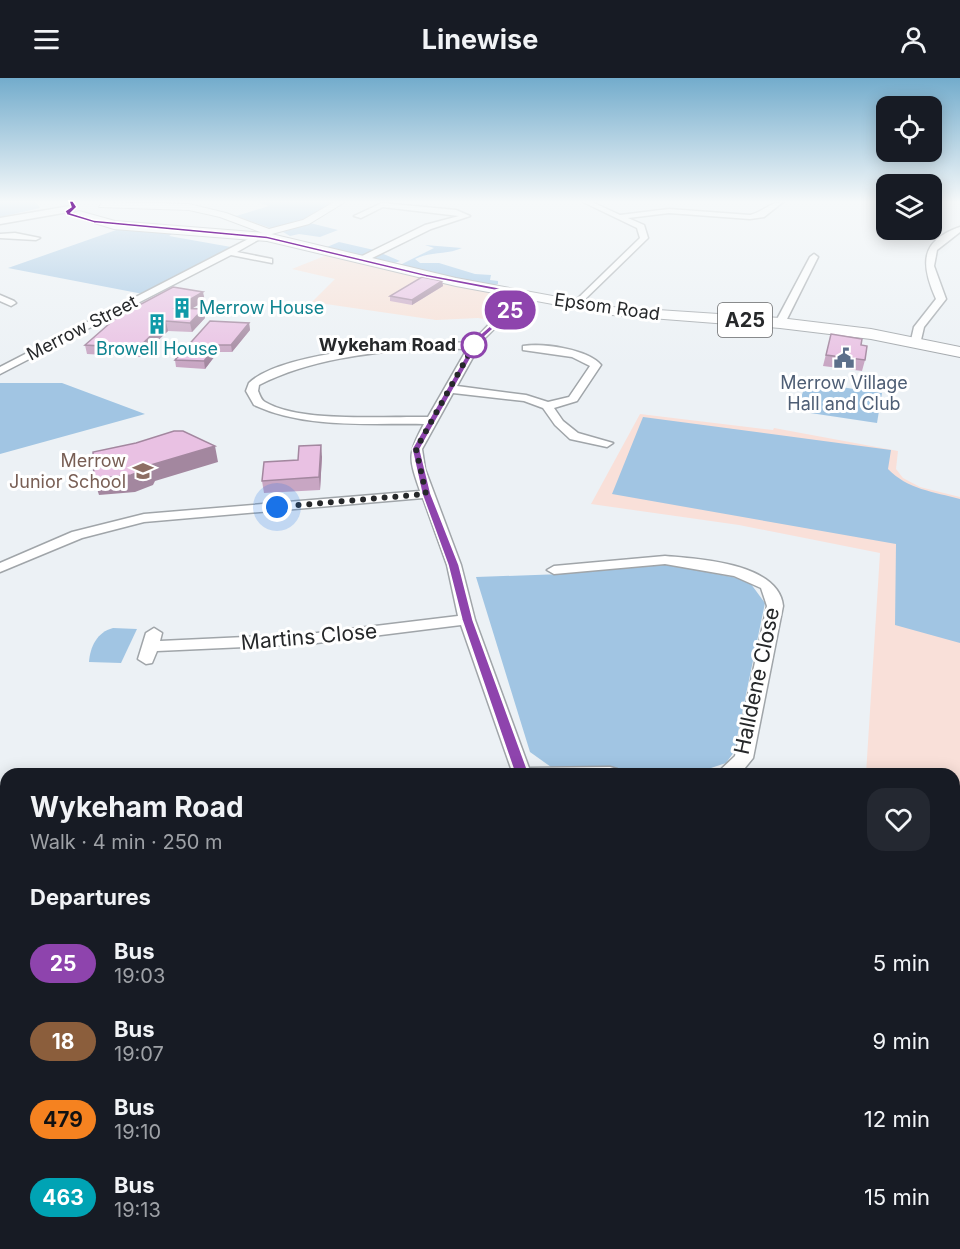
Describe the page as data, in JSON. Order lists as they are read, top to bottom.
{
  "streets": {
    "main road": ["Epsom Road", "A25"],
    "street": ["Merrow Street", "Martins Close", "Halldene Close"]
  },
  "places": {
    "building": ["Merrow House", "Browell House"],
    "other": ["Wykeham Road"],
    "public building": ["Merrow Village Hall and Club"],
    "school or university": ["Merrow Junior School"]
  },
  "lines": ["bus line 25"],
  "page": {
    "header": "Linewise",
    "on_map": "25",
    "heading": [
      ["Wykeham Road", "Walk · 4 min · 250 m"],
      "Departures"
    ],
    "list": [
      {
        "mark": "25",
        "name": "Bus",
        "note": "19:03",
        "value": "5 min"
      },
      {
        "mark": "18",
        "name": "Bus",
        "note": "19:07",
        "value": "9 min"
      },
      {
        "mark": "479",
        "name": "Bus",
        "note": "19:10",
        "value": "12 min"
      },
      {
        "mark": "463",
        "name": "Bus",
        "note": "19:13",
        "value": "15 min"
      }
    ]
  }
}
